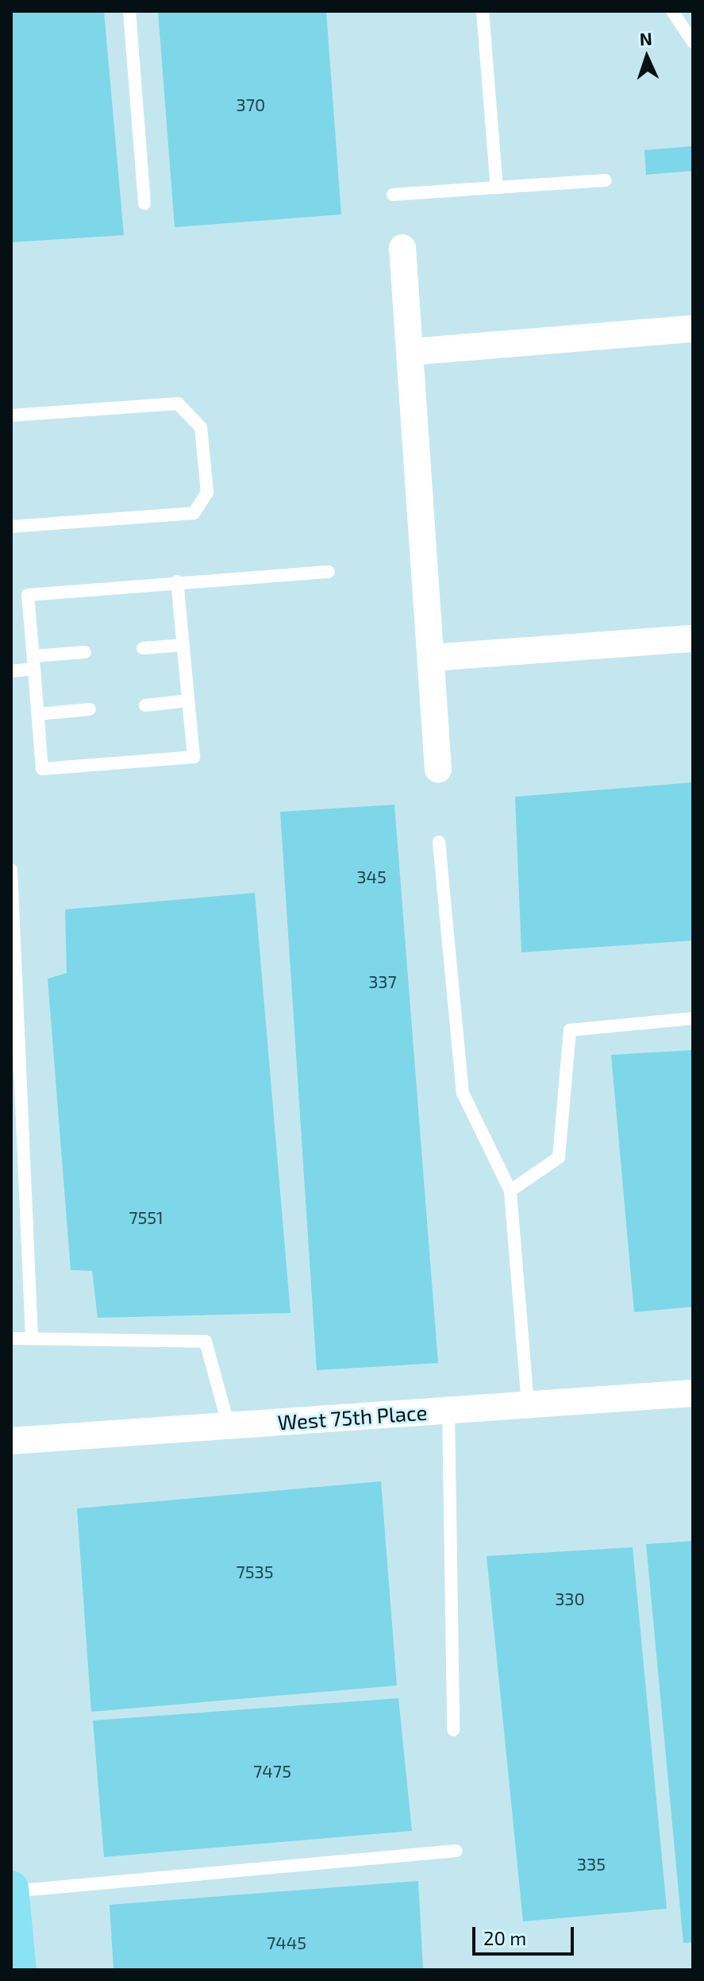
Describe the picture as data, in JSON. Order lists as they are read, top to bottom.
{
  "streets": {
    "street": ["West 75th Place"]
  },
  "house_numbers": [
    "370",
    "345",
    "337",
    "7551",
    "7535",
    "330",
    "7475",
    "335",
    "7445"
  ],
  "scale_bar": "20 m",
  "north": "top"
}
